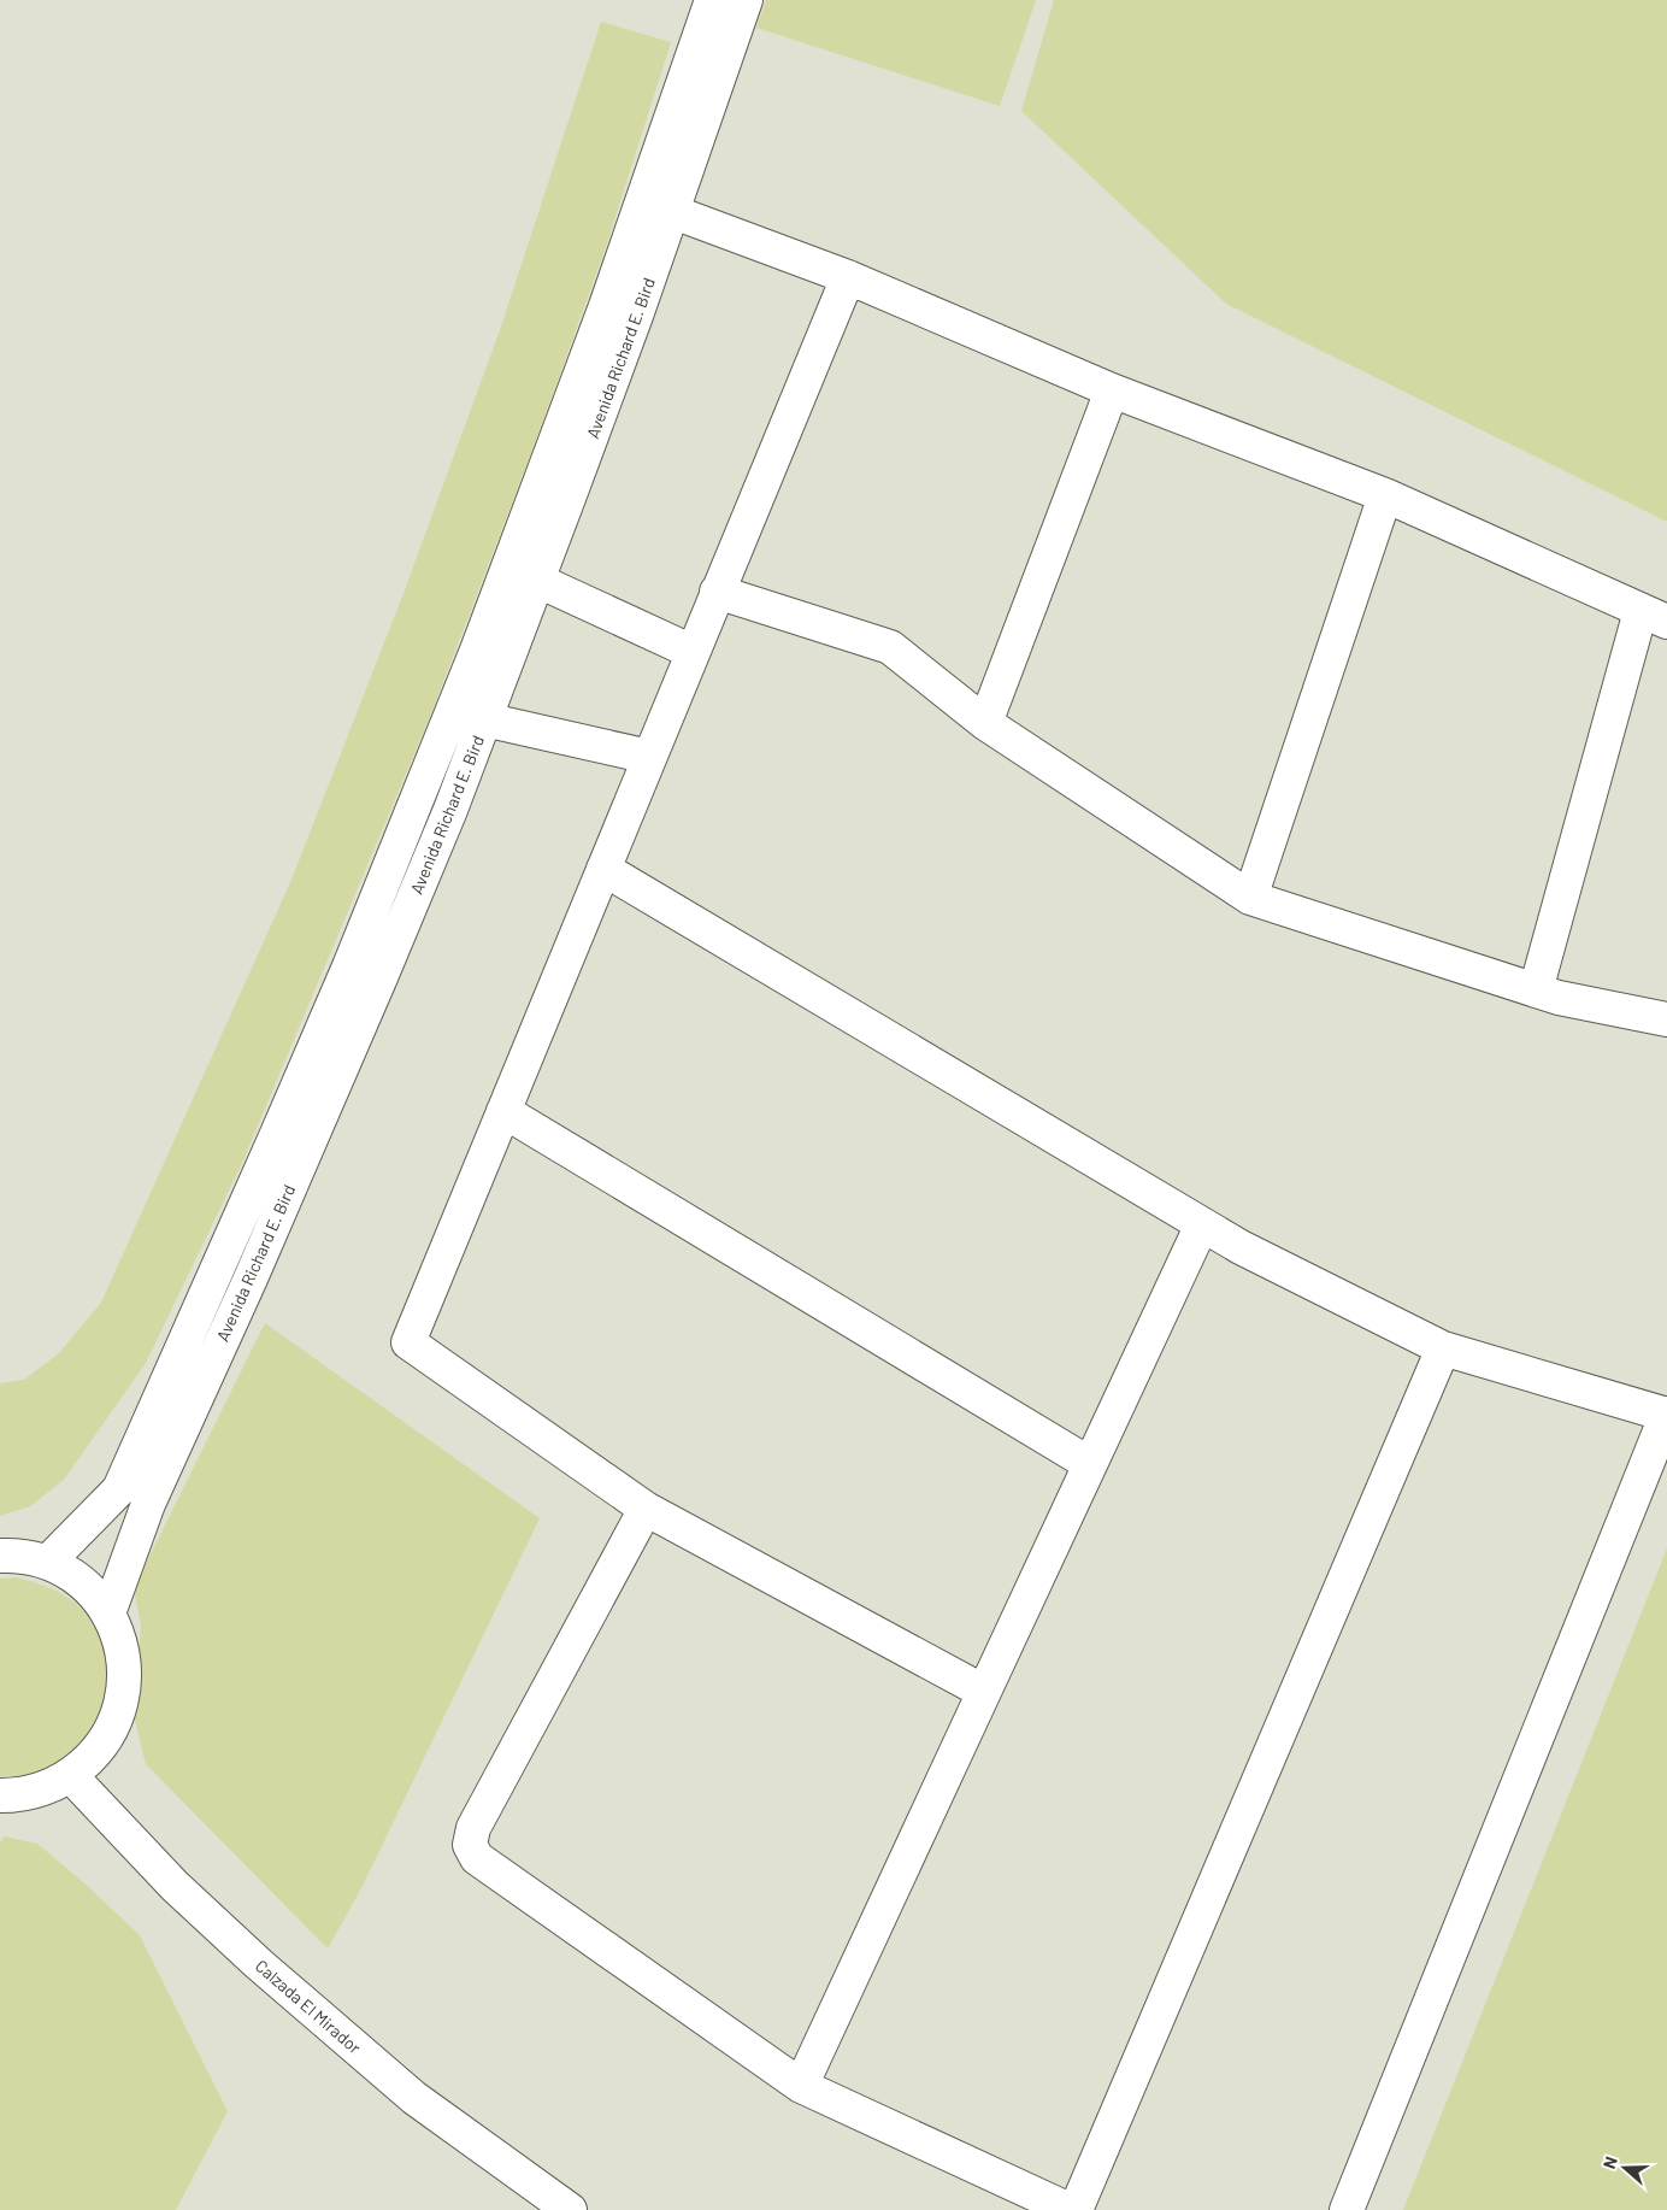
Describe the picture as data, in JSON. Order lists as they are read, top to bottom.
{
  "streets": {
    "street": ["Avenida Richard E. Bird", "Calzada El Mirador"]
  },
  "north": "left"
}
